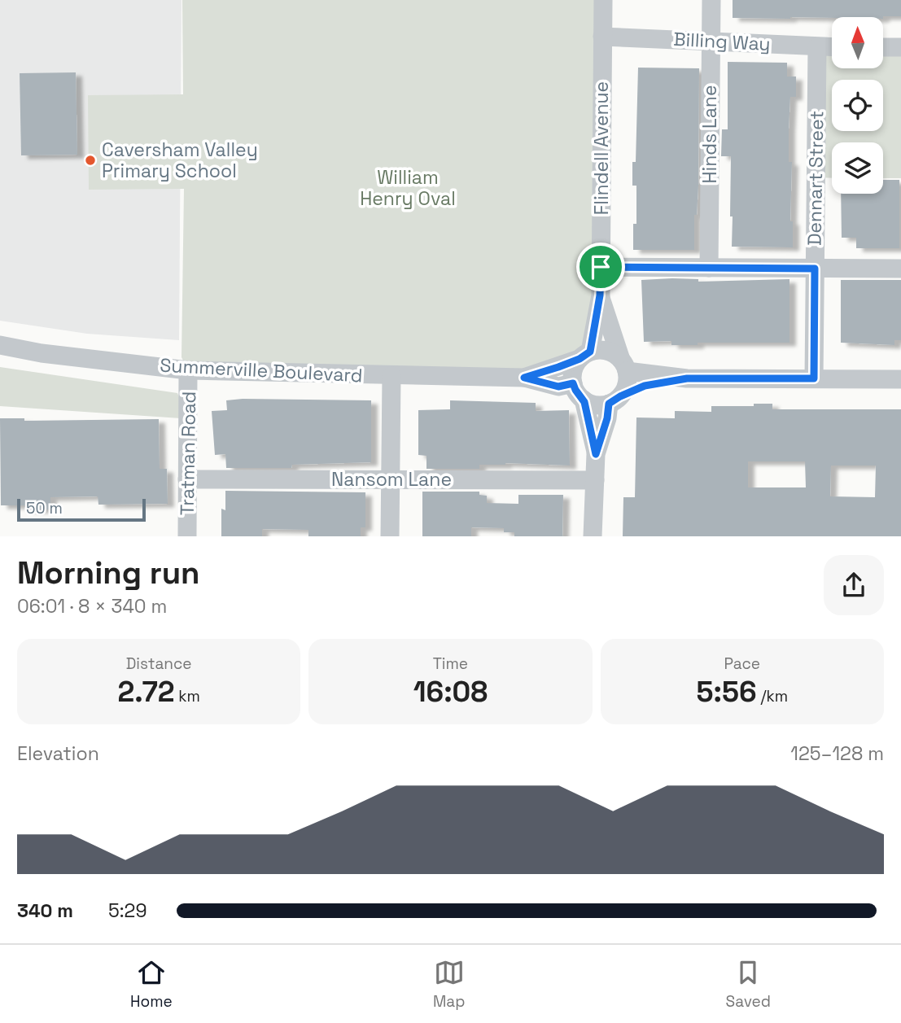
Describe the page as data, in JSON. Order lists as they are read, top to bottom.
{
  "streets": {
    "street": [
      "Billing Way",
      "Hinds Lane",
      "Flindell Avenue",
      "Dennart Street",
      "Summerville Boulevard",
      "Tratman Road",
      "Nansom Lane"
    ]
  },
  "crossings": [
    ["Billing Way", "Hinds Lane"],
    ["Billing Way", "Flindell Avenue"],
    ["Billing Way", "Dennart Street"],
    ["Flindell Avenue", "Summerville Boulevard"],
    ["Summerville Boulevard", "Tratman Road"],
    ["Tratman Road", "Nansom Lane"]
  ],
  "parks": ["William Henry Oval"],
  "places": ["Caversham Valley Primary School"],
  "scale_bar": "50 m",
  "north": "top",
  "page": {
    "scale": "50 m",
    "heading": ["Morning run", "06:01 · 8 × 340 m"],
    "stats": [
      ["Distance", "2.72 km"],
      ["Time", "16:08"],
      ["Pace", "5:56 /km"]
    ],
    "chart": ["Elevation", "125–128 m"],
    "list": [
      {
        "name": "340 m",
        "note": "5:29"
      }
    ],
    "tabs": ["Home", "Map", "Saved"]
  }
}
